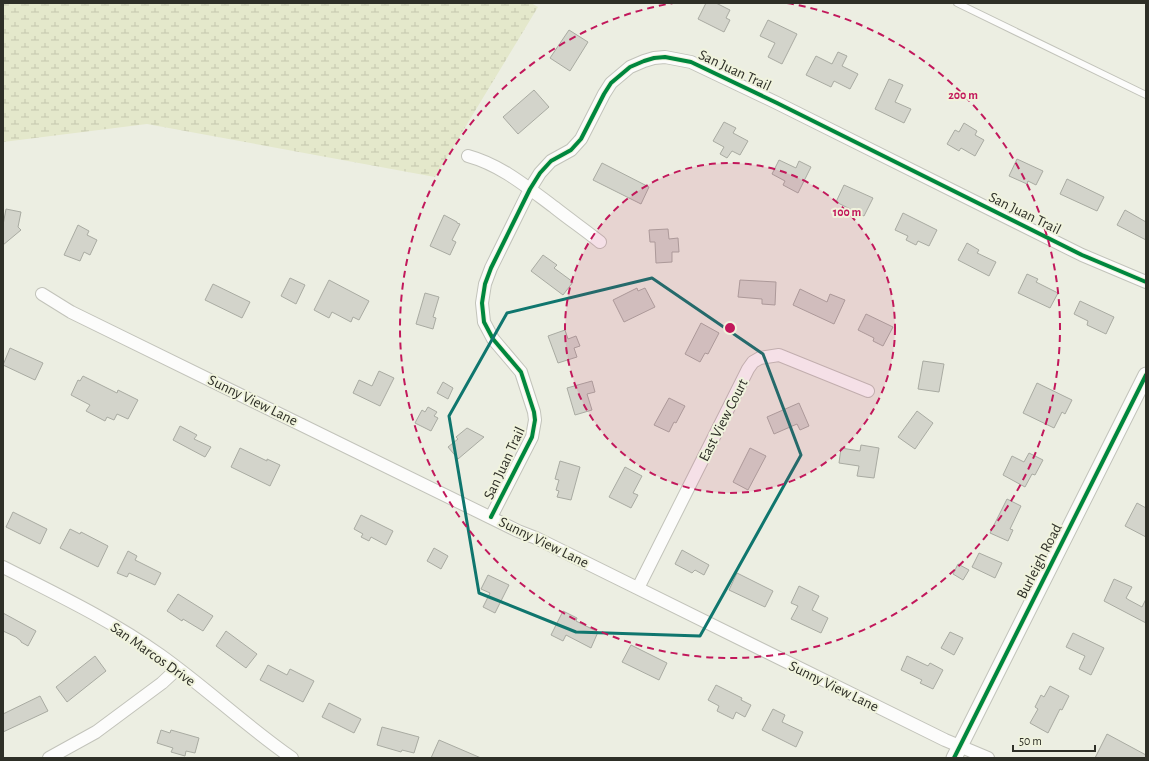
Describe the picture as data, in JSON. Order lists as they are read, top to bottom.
{
  "streets": {
    "street": [
      "San Juan Trail",
      "Sunny View Lane",
      "East View Court",
      "Burleigh Road",
      "San Marcos Drive"
    ]
  },
  "crossings": [
    ["San Juan Trail", "Sunny View Lane"],
    ["Sunny View Lane", "East View Court"],
    ["Sunny View Lane", "Burleigh Road"]
  ],
  "scale_bar": "50 m",
  "rings": ["200 m", "100 m"]
}
